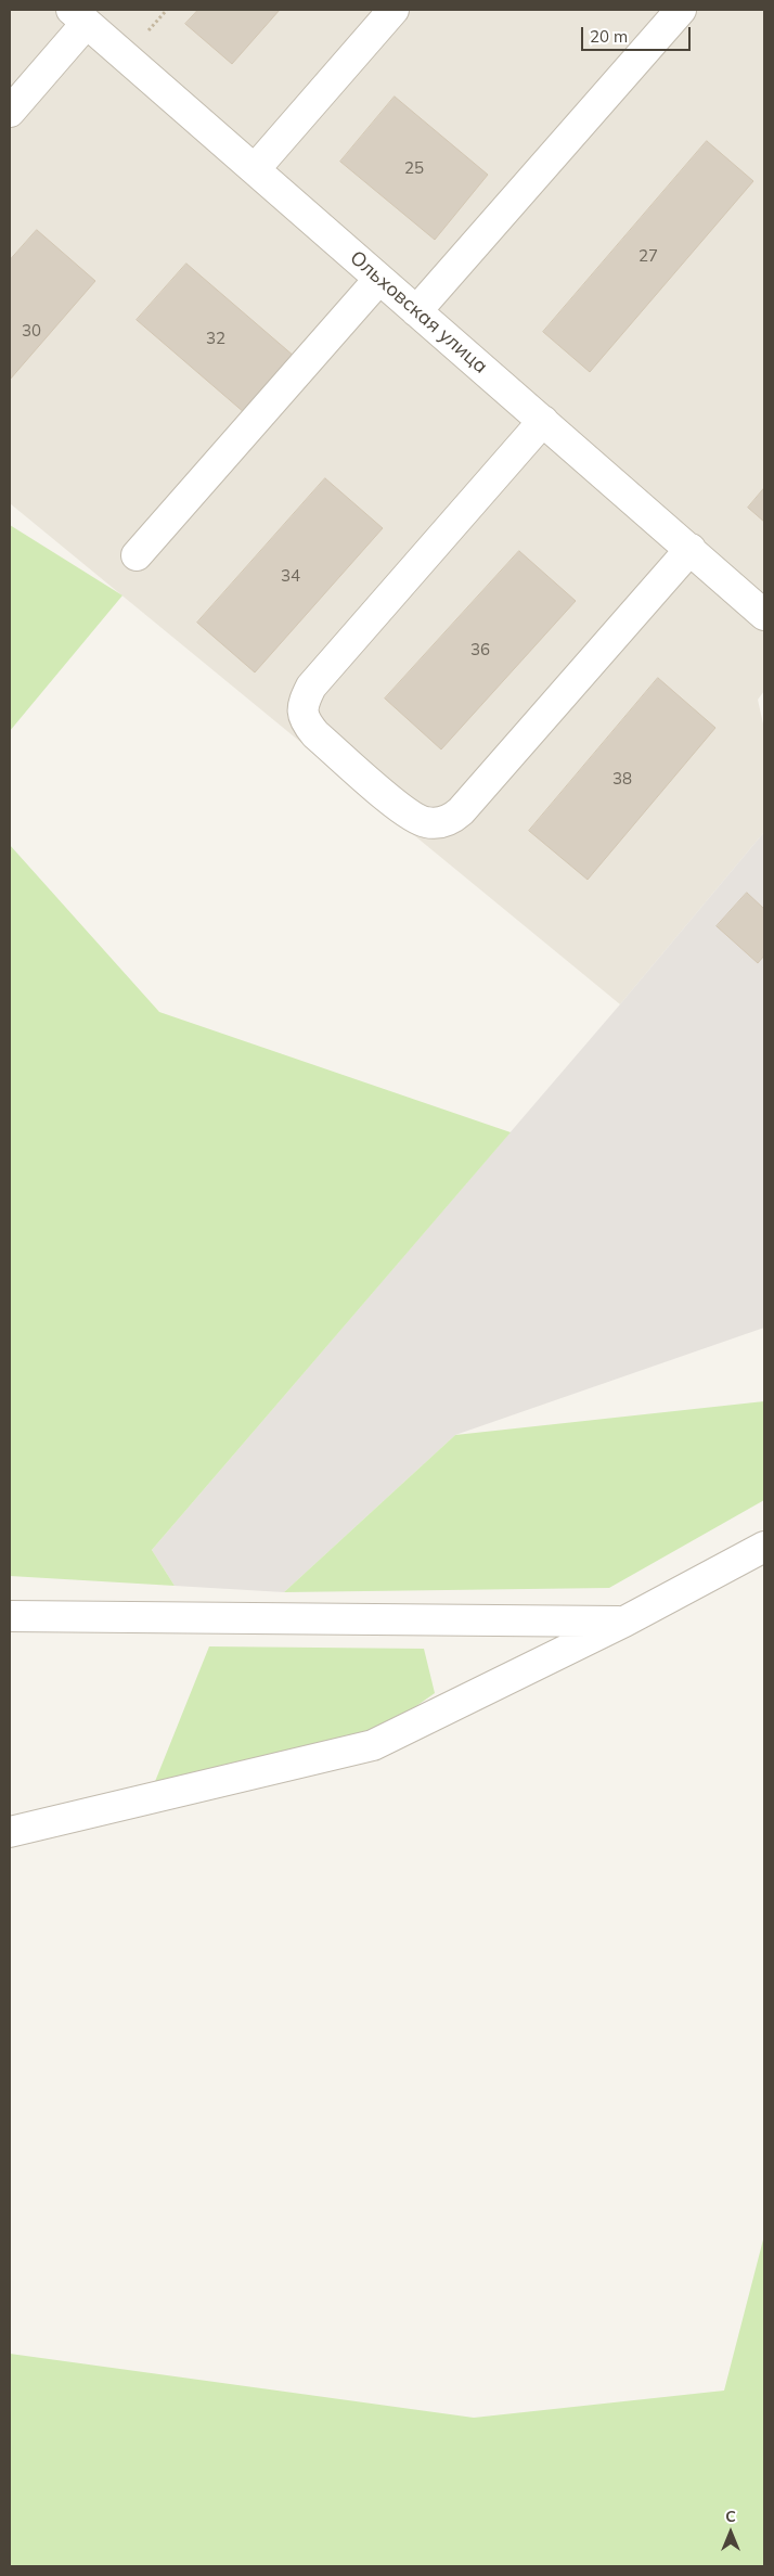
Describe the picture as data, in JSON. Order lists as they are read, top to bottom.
{
  "streets": {
    "street": ["Ольховская улица"]
  },
  "house_numbers": [
    "25",
    "27",
    "30",
    "32",
    "34",
    "36",
    "38"
  ],
  "scale_bar": "20 m",
  "north": "top"
}
